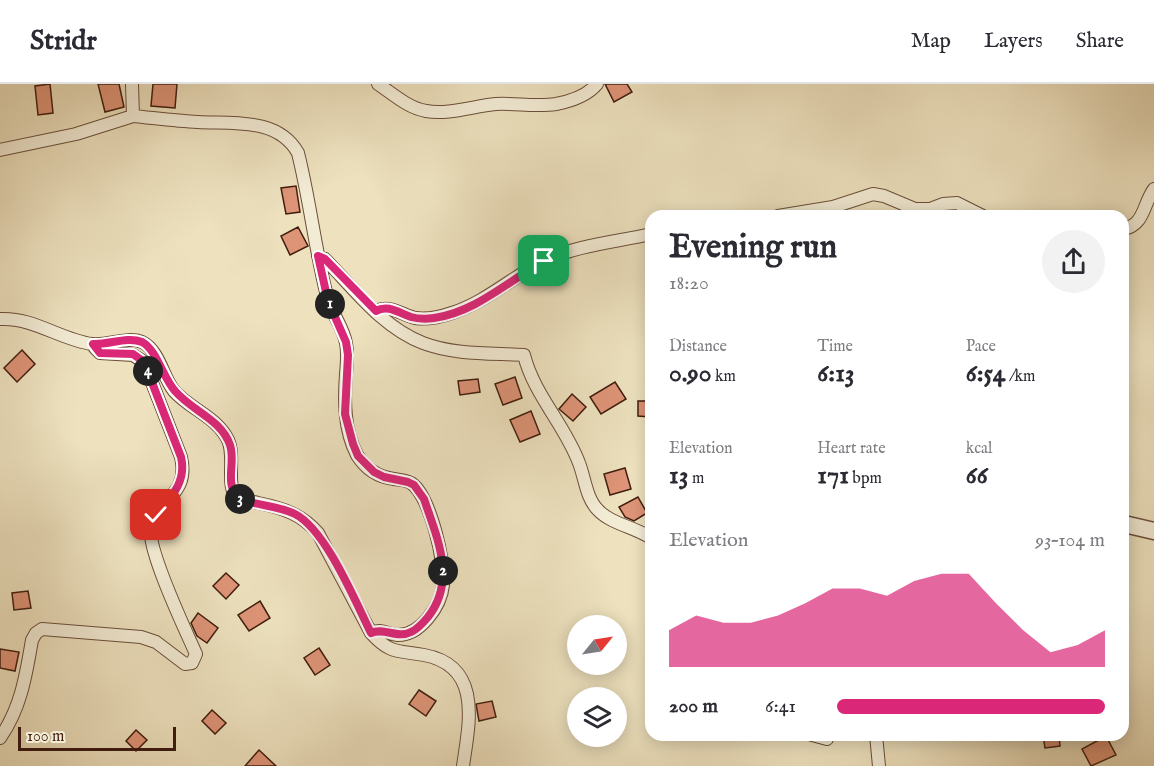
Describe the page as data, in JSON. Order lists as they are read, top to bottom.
{
  "scale_bar": "100 m",
  "north": "top right",
  "page": {
    "header": "Stridr",
    "nav": ["Map", "Layers", "Share"],
    "heading": ["Evening run", "18:20"],
    "pins": [
      "1",
      "4",
      "3",
      "2"
    ],
    "stats": [
      ["Distance", "0.90 km"],
      ["Time", "6:13"],
      ["Pace", "6:54 /km"],
      ["Elevation", "13 m"],
      ["Heart rate", "171 bpm"],
      ["kcal", "66"]
    ],
    "chart": ["Elevation", "93–104 m"],
    "list": [
      {
        "name": "200 m",
        "note": "6:41"
      }
    ],
    "scale": "100 m"
  }
}
